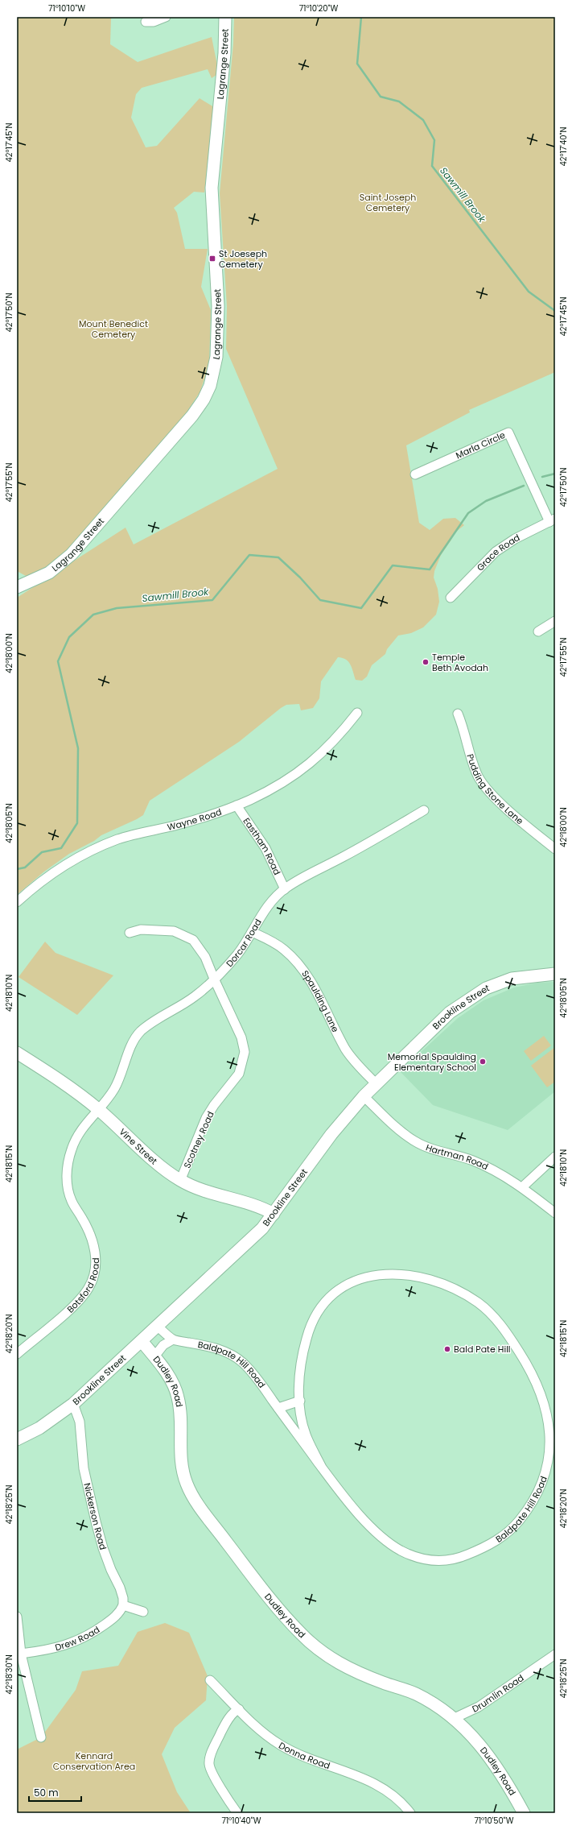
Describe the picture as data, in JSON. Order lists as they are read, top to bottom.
{
  "streets": {
    "main road": [
      "Lagrange Street",
      "Brookline Street",
      "Vine Street",
      "Dudley Road"
    ],
    "street": [
      "Marla Circle",
      "Grace Road",
      "Pudding Stone Lane",
      "Wayne Road",
      "Eastham Road",
      "Dorcar Road",
      "Spaulding Lane",
      "Scotney Road",
      "Hartman Road",
      "Botsford Road",
      "Baldpate Hill Road",
      "Nickerson Road",
      "Drew Road",
      "Drumlin Road",
      "Donna Road"
    ]
  },
  "crossings": [
    ["Marla Circle", "Grace Road"],
    ["Wayne Road", "Eastham Road"],
    ["Eastham Road", "Dorcar Road"],
    ["Dorcar Road", "Spaulding Lane"],
    ["Dorcar Road", "Scotney Road"],
    ["Dorcar Road", "Vine Street"],
    ["Dorcar Road", "Botsford Road"],
    ["Spaulding Lane", "Brookline Street"],
    ["Brookline Street", "Vine Street"],
    ["Brookline Street", "Hartman Road"],
    ["Brookline Street", "Baldpate Hill Road"],
    ["Brookline Street", "Dudley Road"],
    ["Brookline Street", "Nickerson Road"],
    ["Scotney Road", "Vine Street"],
    ["Vine Street", "Botsford Road"],
    ["Dudley Road", "Drumlin Road"],
    ["Nickerson Road", "Drew Road"]
  ],
  "water": ["Sawmill Brook"],
  "parks": ["Saint Joseph Cemetery", "Mount Benedict Cemetery", "Kennard Conservation Area"],
  "places": {
    "transit": ["St Joeseph Cemetery"],
    "other": ["Temple Beth Avodah", "Memorial Spaulding Elementary School", "Bald Pate Hill"]
  },
  "scale_bar": "50 m",
  "coordinates": [
    "71°10'10\"W",
    "71°10'20\"W",
    "42°17'45\"N",
    "42°17'40\"N",
    "42°17'50\"N",
    "42°17'55\"N",
    "42°18'00\"N",
    "42°18'05\"N",
    "42°18'10\"N",
    "42°18'15\"N",
    "42°18'20\"N",
    "42°18'25\"N",
    "42°18'30\"N",
    "71°10'40\"W",
    "71°10'50\"W"
  ]
}
